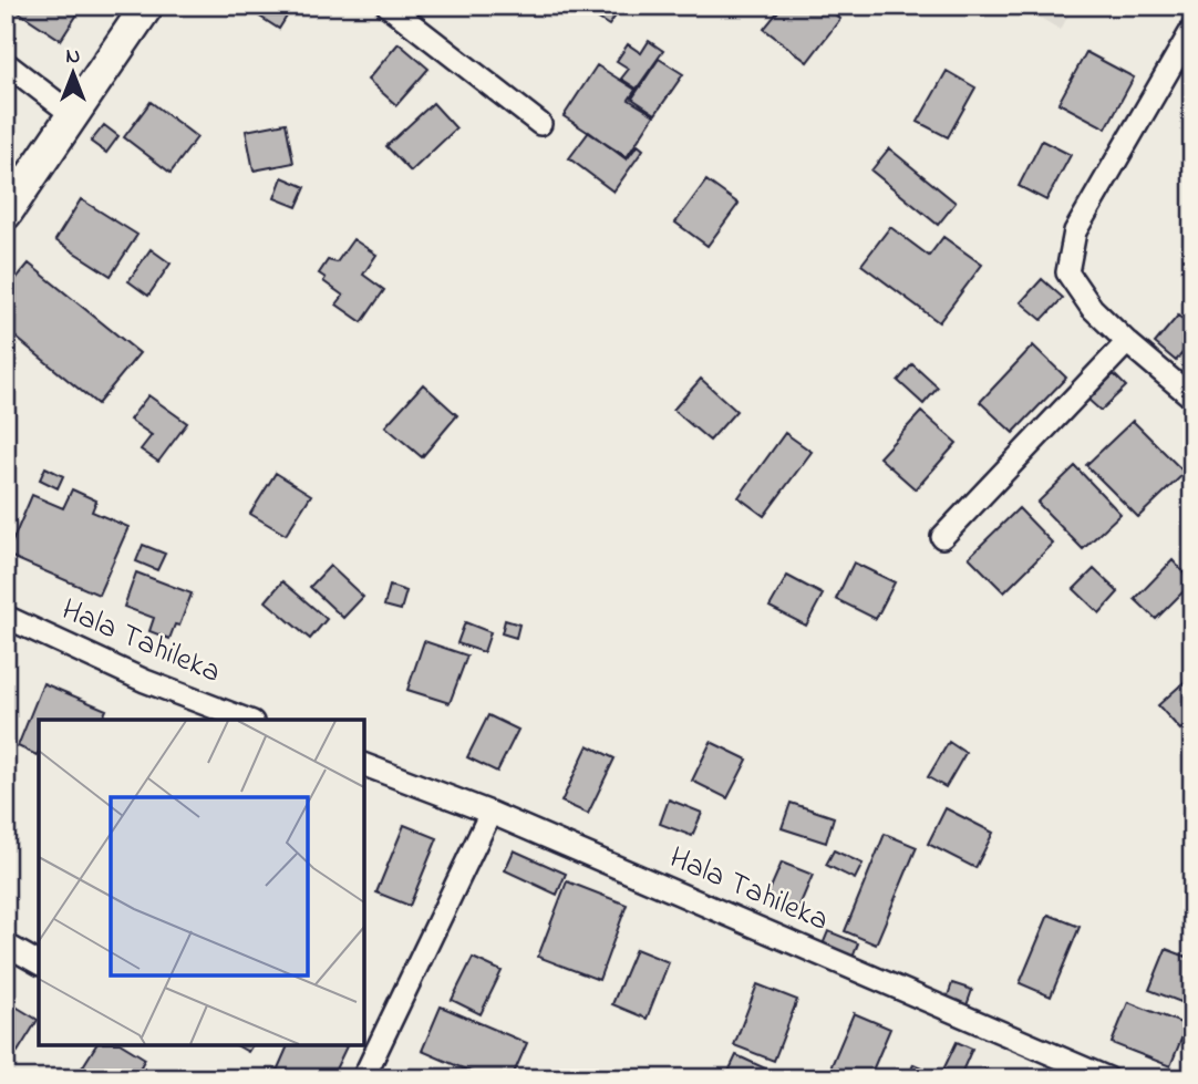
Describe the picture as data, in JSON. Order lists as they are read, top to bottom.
{
  "streets": {
    "street": ["Hala Tahileka"]
  },
  "north": "top"
}
